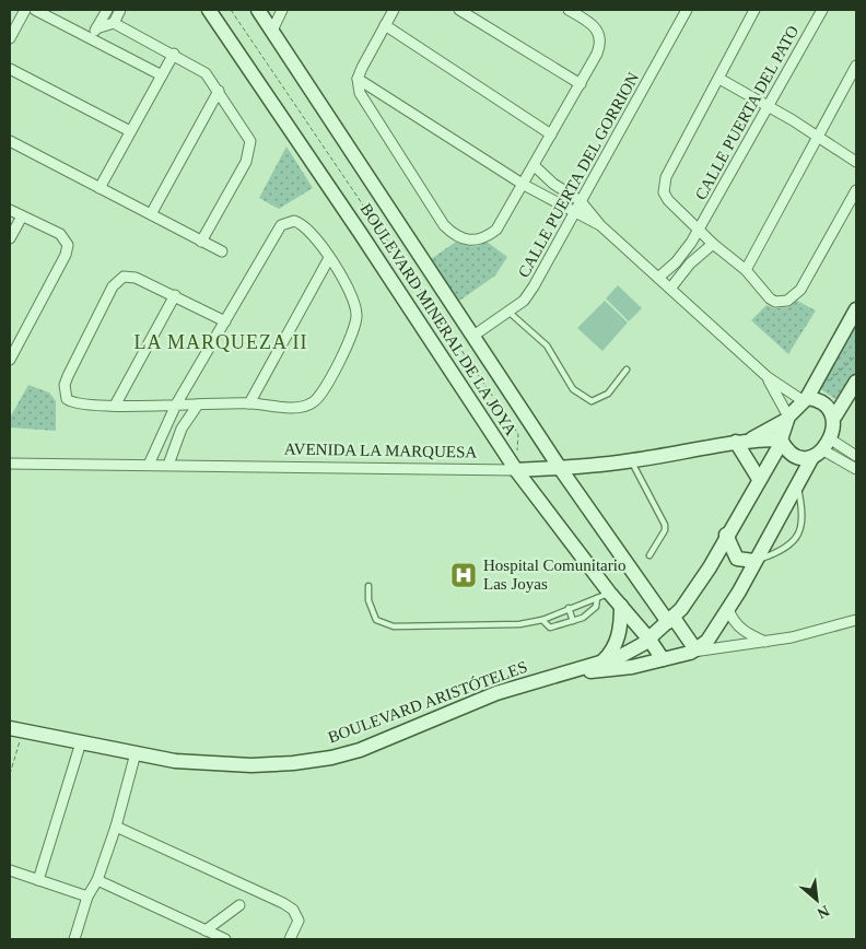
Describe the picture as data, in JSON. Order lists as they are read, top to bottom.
{
  "streets": {
    "street": [
      "CALLE PUERTA DEL PATO",
      "CALLE PUERTA DEL GORRION",
      "BOULEVARD MINERAL DE LA JOYA",
      "AVENIDA LA MARQUESA",
      "BOULEVARD ARISTÓTELES"
    ]
  },
  "crossings": [
    ["CALLE PUERTA DEL GORRION", "BOULEVARD MINERAL DE LA JOYA"],
    ["BOULEVARD MINERAL DE LA JOYA", "AVENIDA LA MARQUESA"],
    ["BOULEVARD MINERAL DE LA JOYA", "BOULEVARD ARISTÓTELES"],
    ["AVENIDA LA MARQUESA", "BOULEVARD ARISTÓTELES"]
  ],
  "districts": ["LA MARQUEZA II"],
  "places": {
    "hospital": ["Hospital Comunitario Las Joyas"]
  },
  "north": "bottom right"
}
